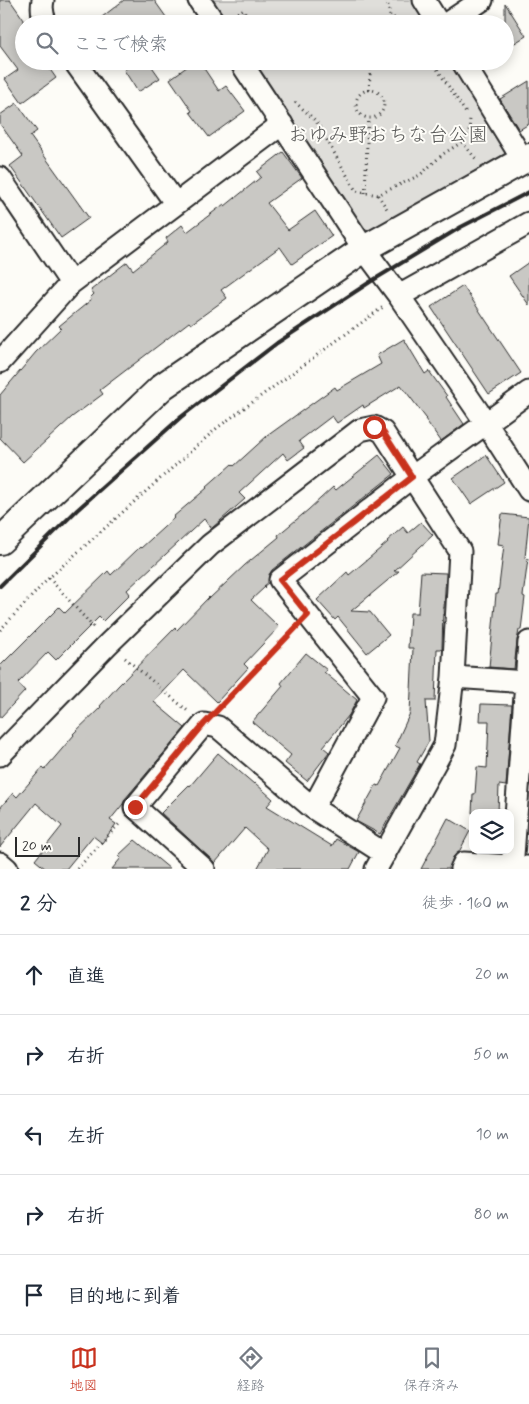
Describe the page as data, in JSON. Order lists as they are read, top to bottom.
{
  "parks": ["おゆみ野おちな台公園"],
  "scale_bar": "20 m",
  "page": {
    "search": "ここで検索",
    "scale": "20 m",
    "heading": ["2 分", "徒歩 · 160 m"],
    "list": [
      ["直進", "20 m"],
      ["右折", "50 m"],
      ["左折", "10 m"],
      ["右折", "80 m"],
      "目的地に到着"
    ],
    "nav": ["地図", "経路", "保存済み"]
  }
}
